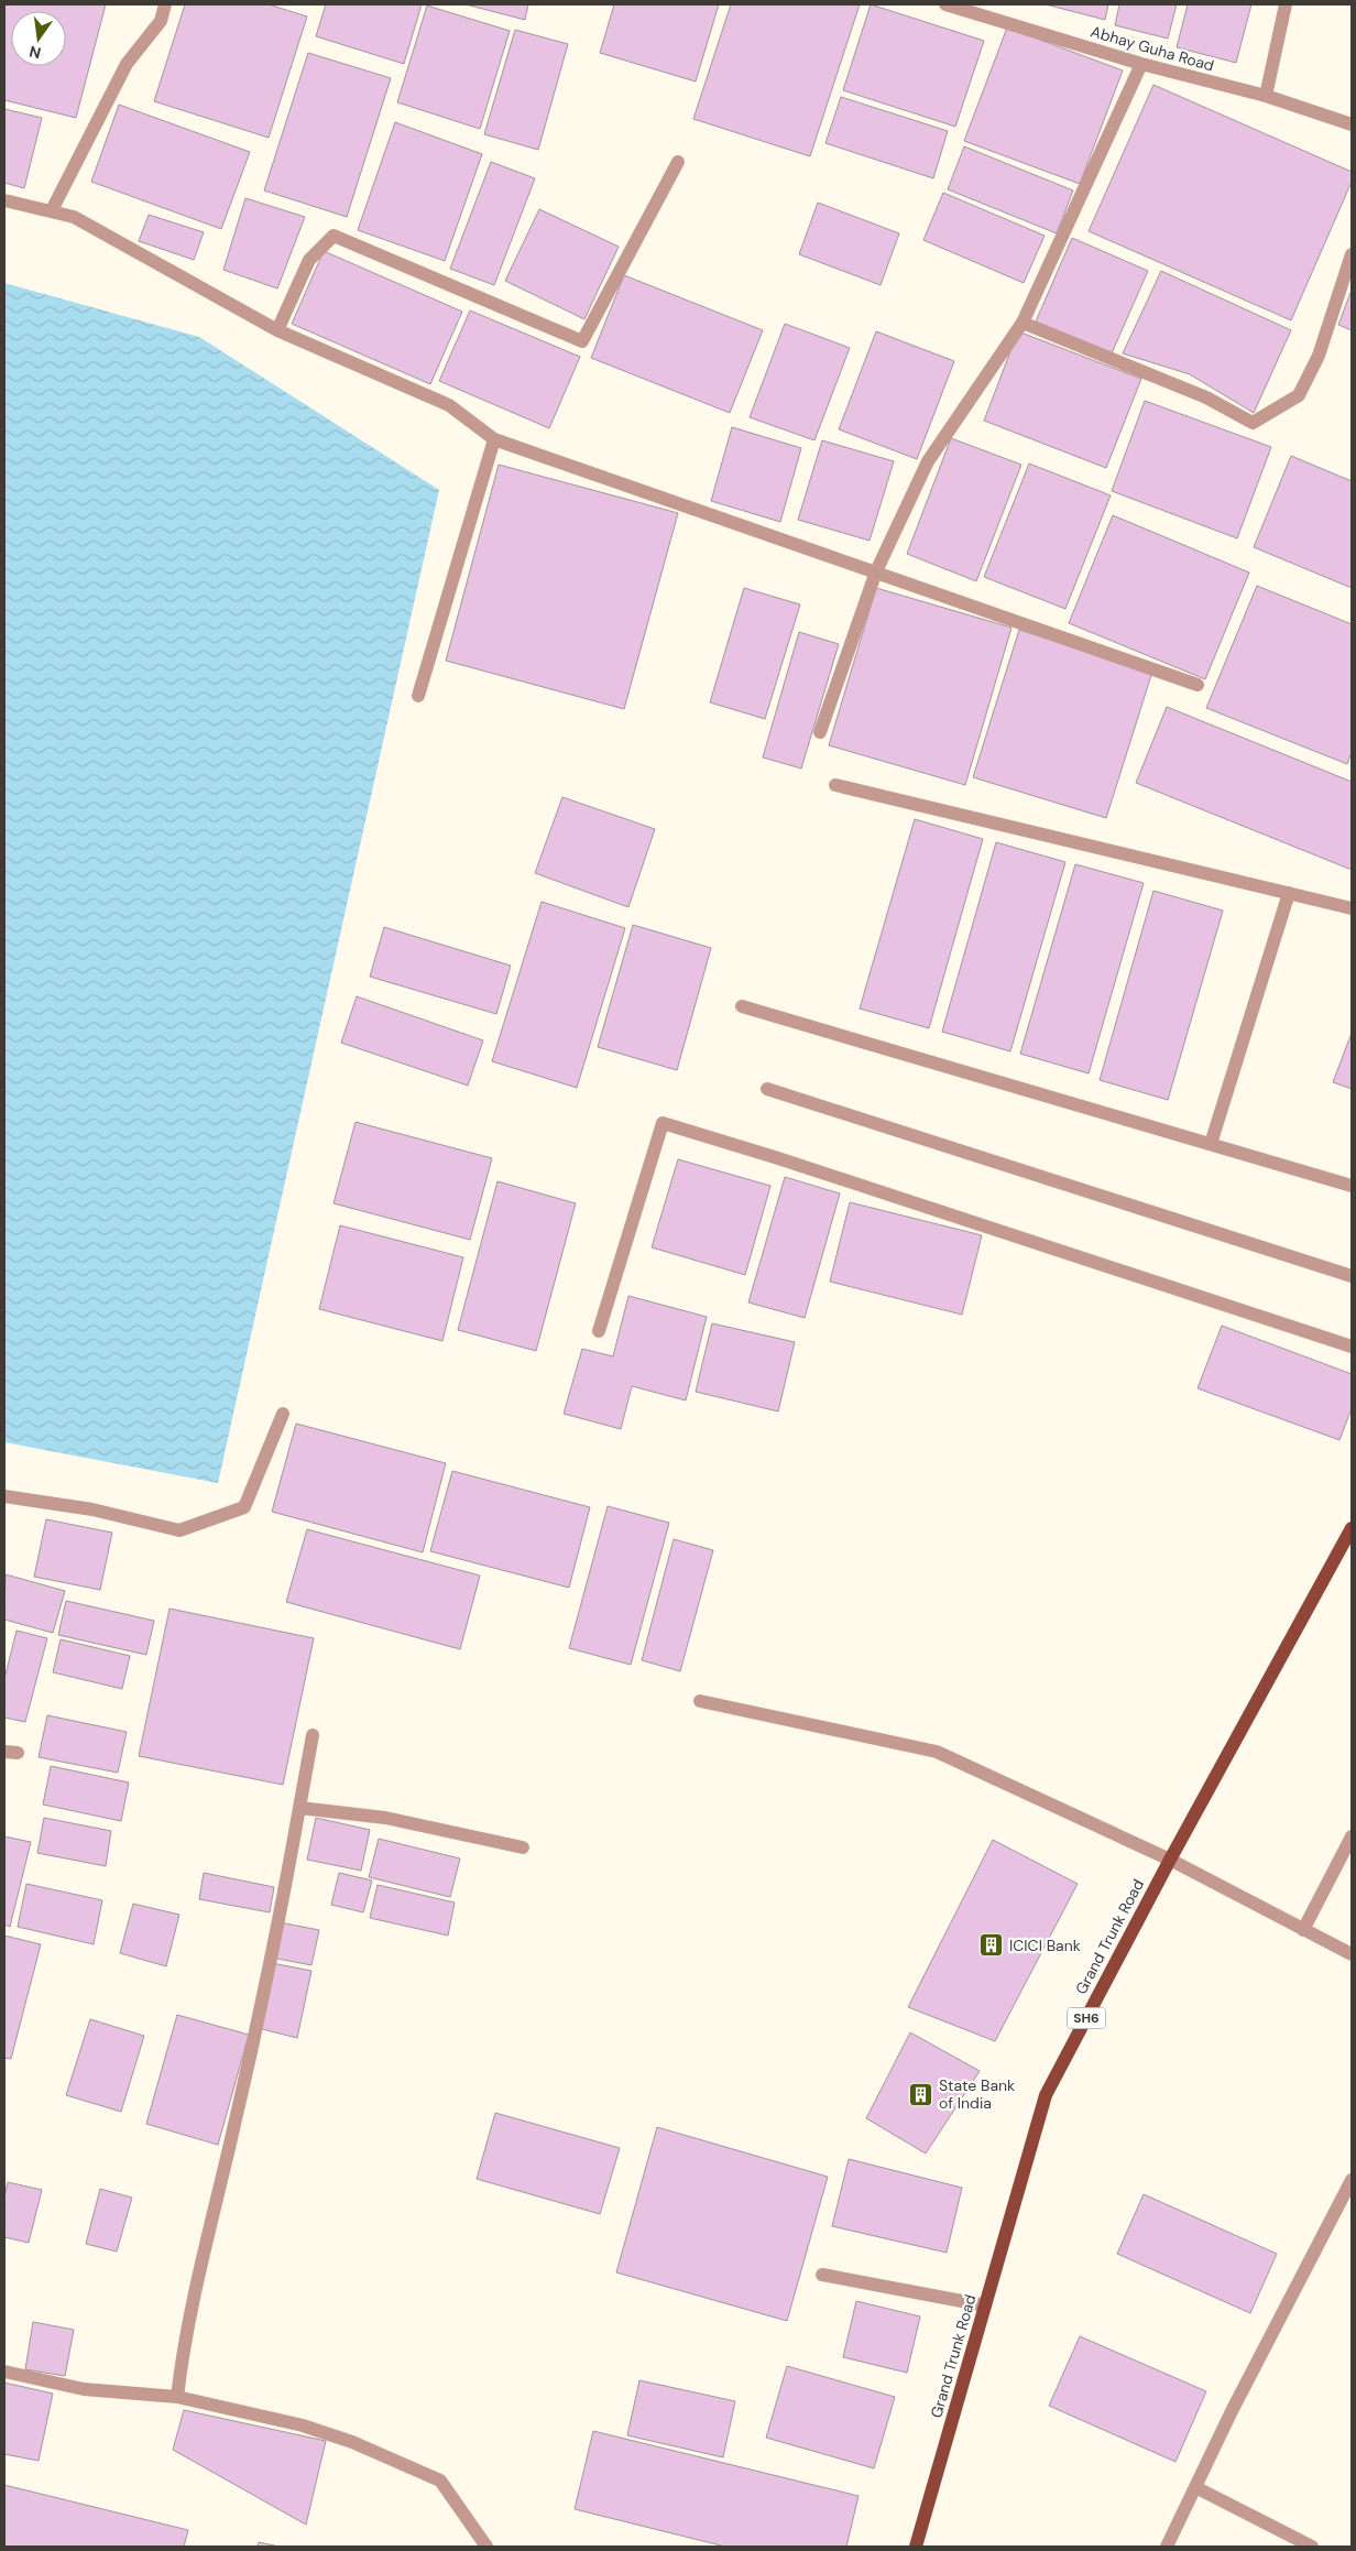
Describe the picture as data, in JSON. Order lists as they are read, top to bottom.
{
  "streets": {
    "main road": ["Grand Trunk Road", "SH6"],
    "street": ["Abhay Guha Road"]
  },
  "places": {
    "building": ["ICICI Bank", "State Bank of India"]
  },
  "north": "bottom"
}
